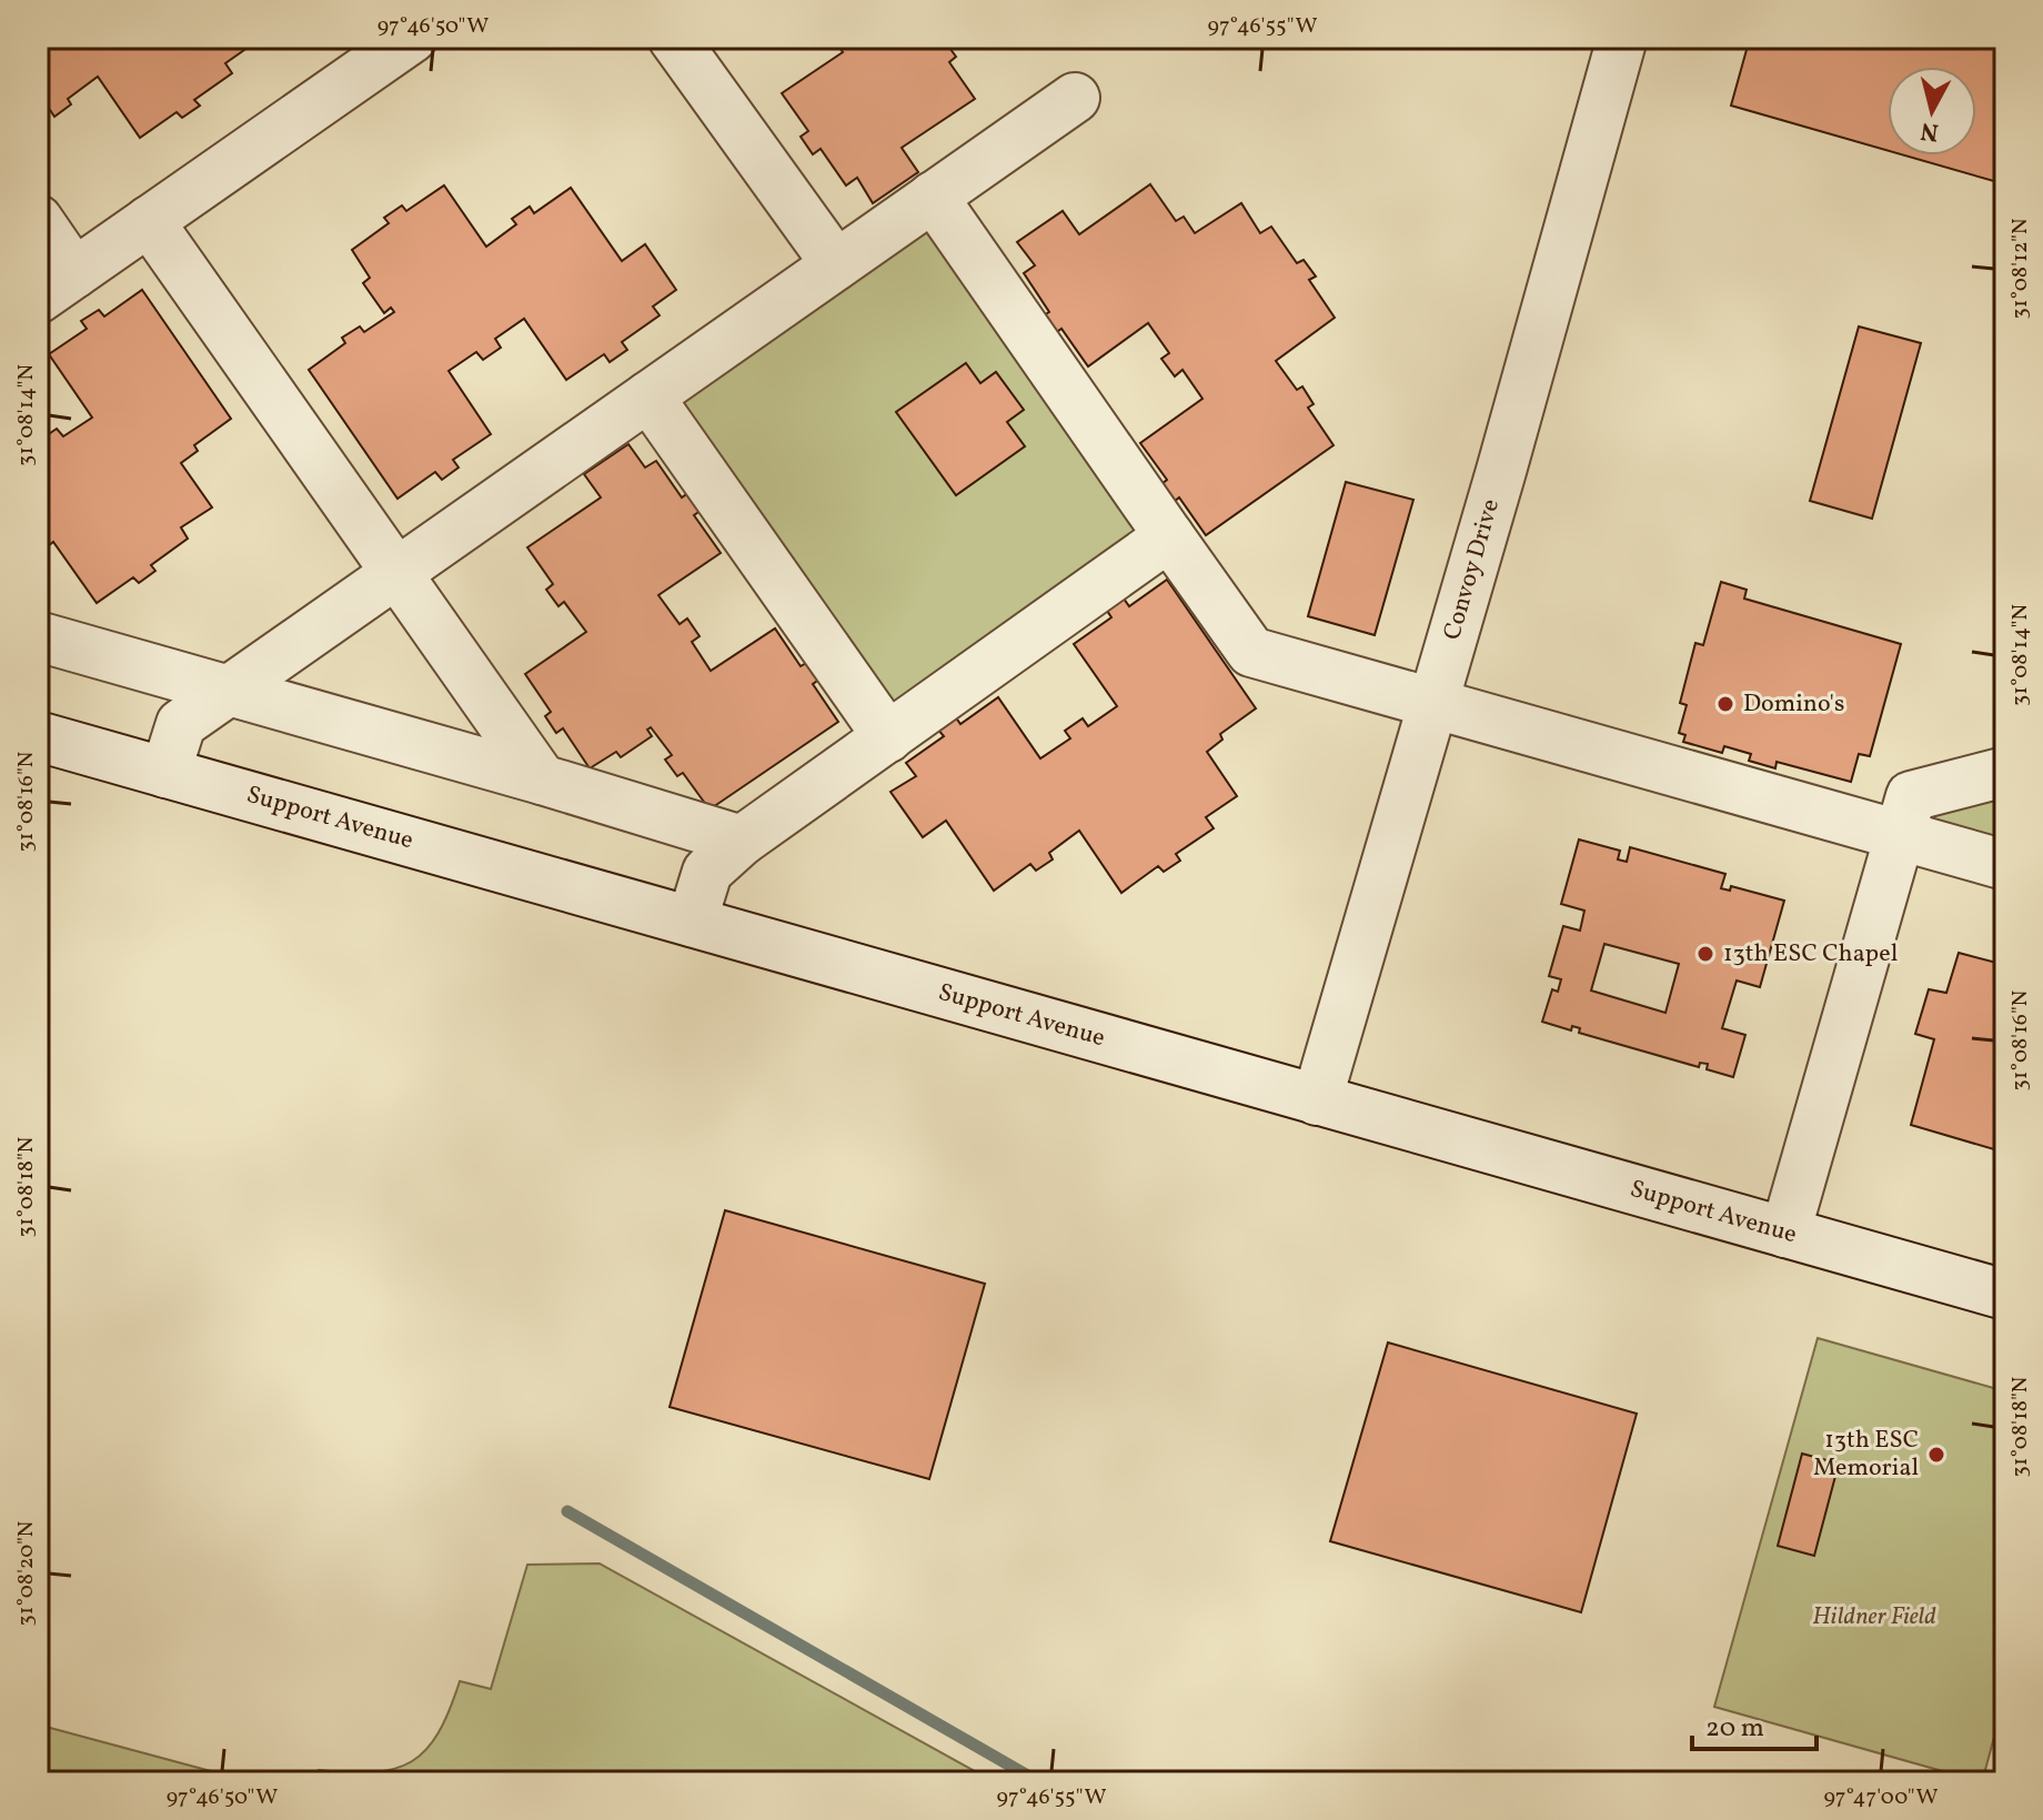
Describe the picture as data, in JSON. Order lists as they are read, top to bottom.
{
  "streets": {
    "street": ["Convoy Drive", "Support Avenue"]
  },
  "crossings": [
    ["Convoy Drive", "Support Avenue"]
  ],
  "parks": ["Hildner Field"],
  "places": ["Domino's", "13th ESC Chapel", "13th ESC Memorial"],
  "scale_bar": "20 m",
  "north": "bottom",
  "coordinates": [
    "97°46'50\"W",
    "97°46'55\"W",
    "31°08'12\"N",
    "31°08'14\"N",
    "31°08'16\"N",
    "31°08'18\"N",
    "31°08'20\"N",
    "97°47'00\"W"
  ]
}
